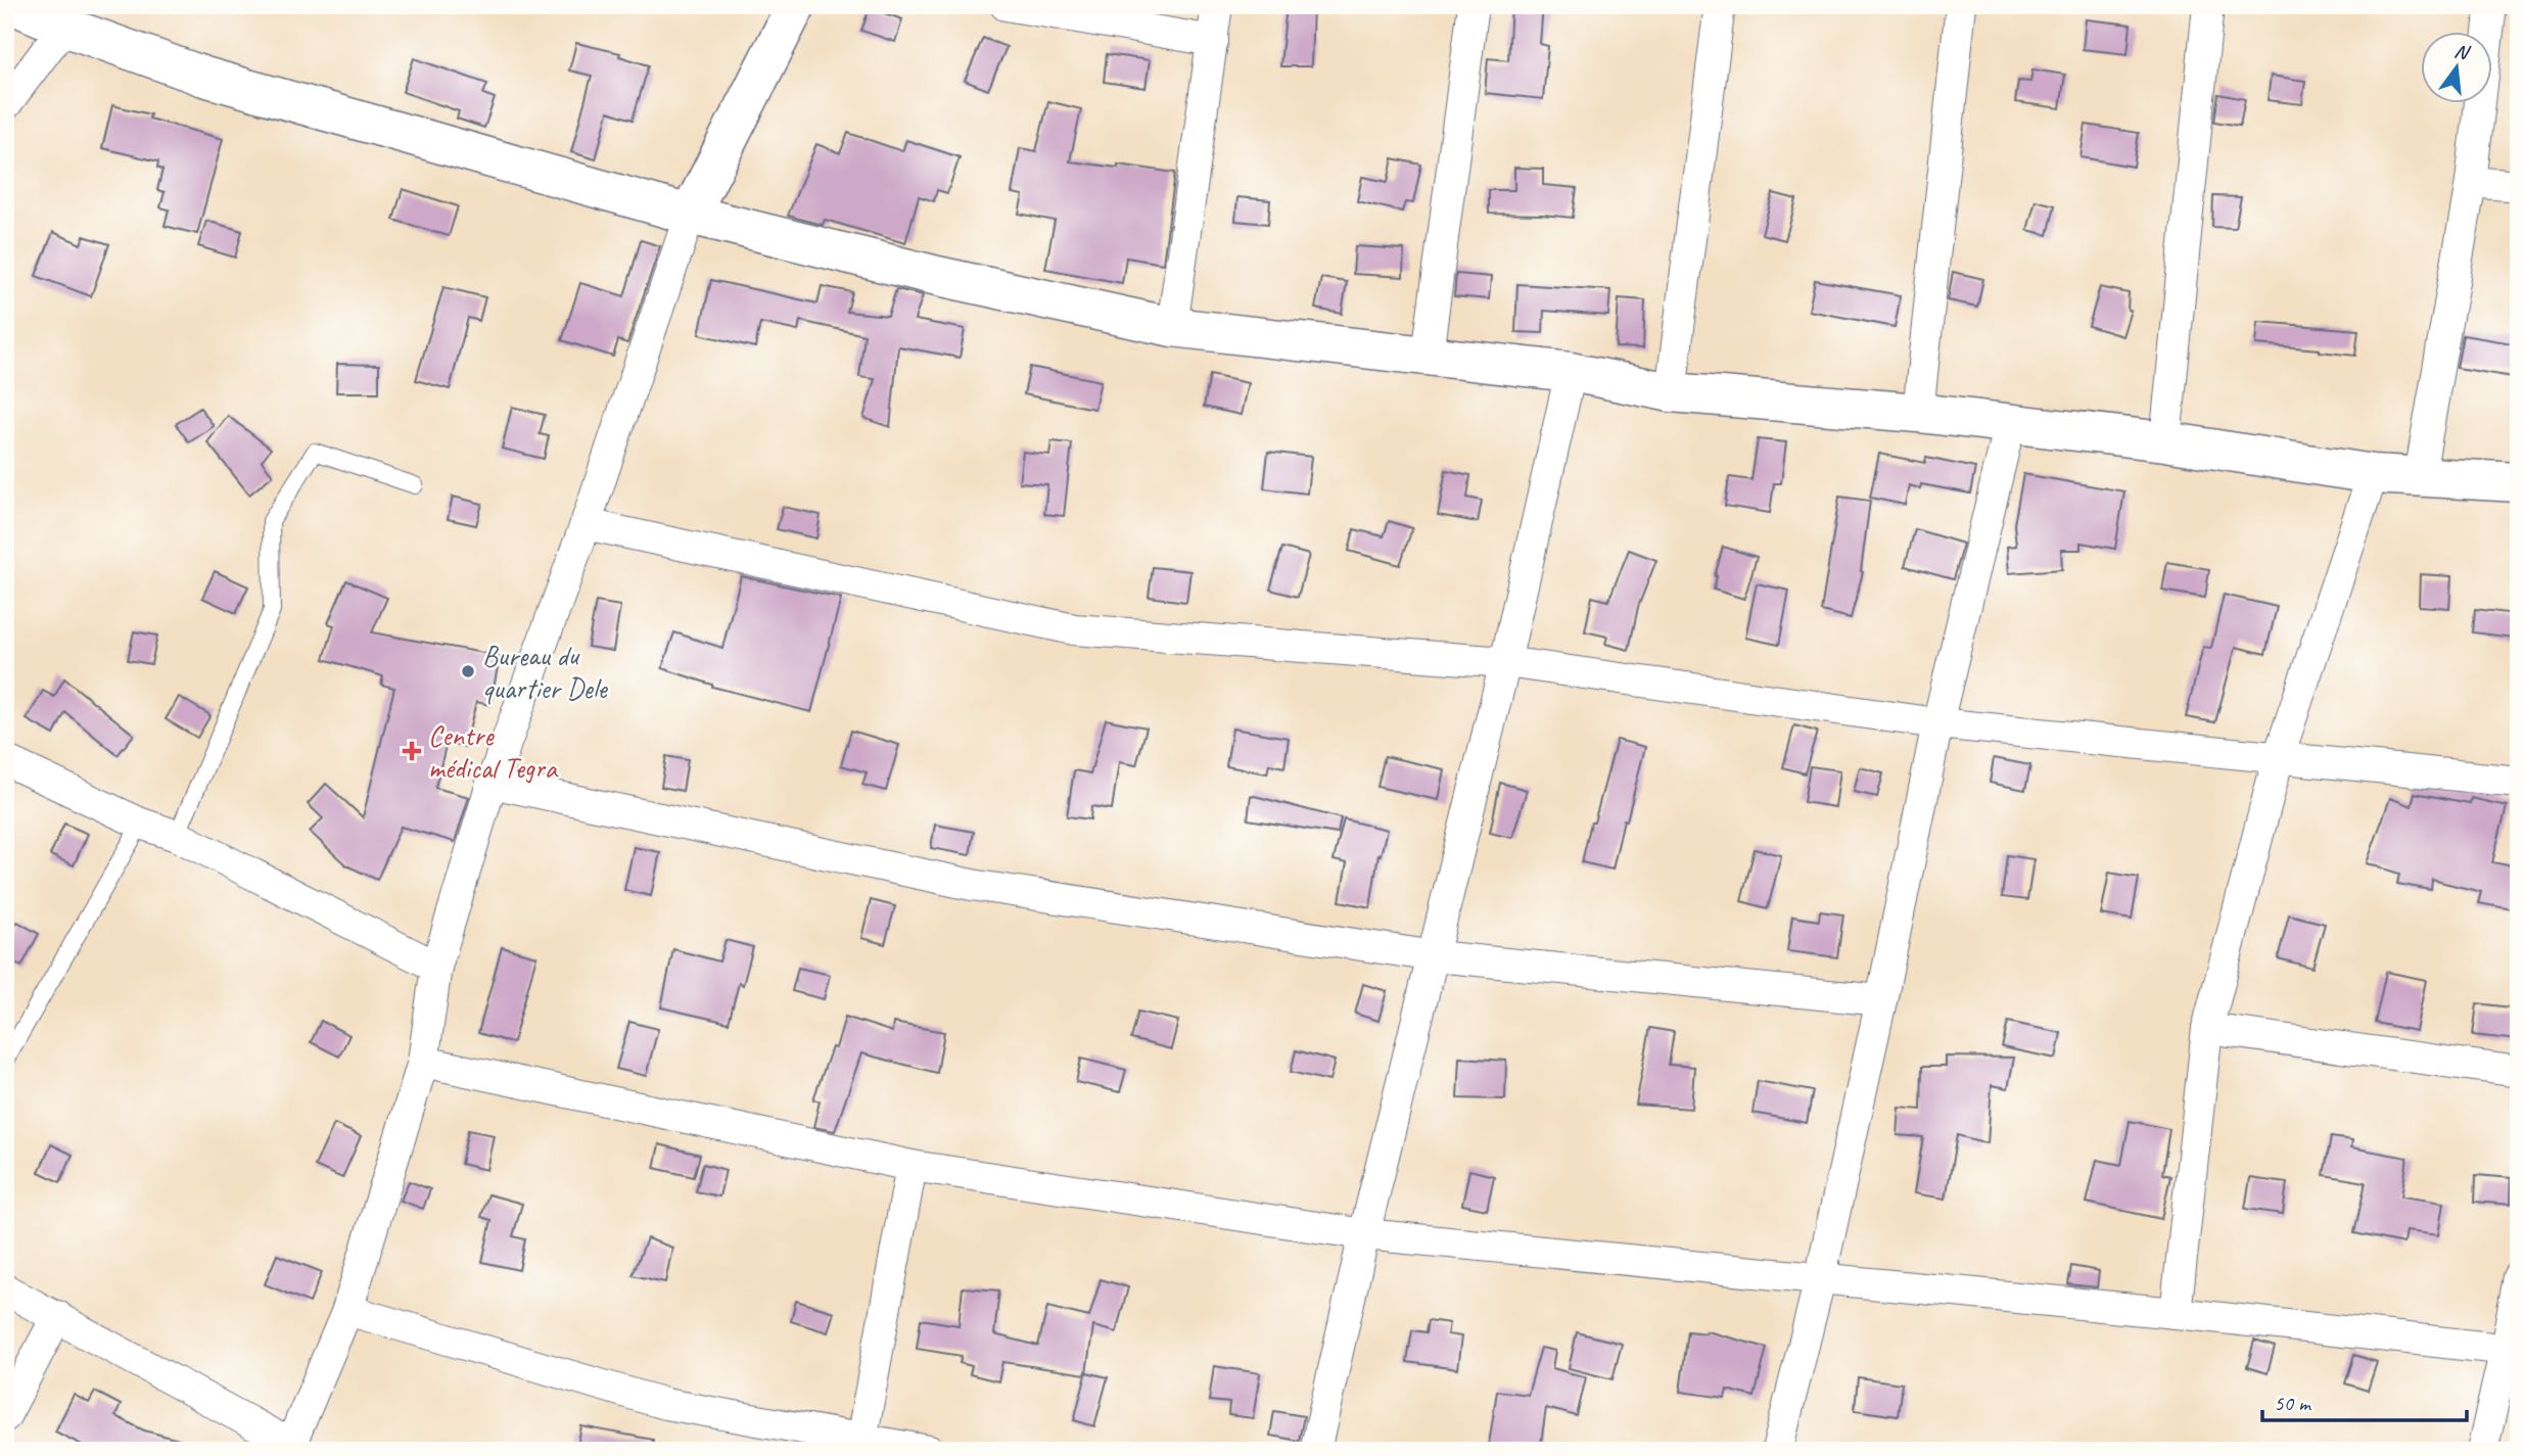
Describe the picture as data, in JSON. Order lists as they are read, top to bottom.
{
  "places": {
    "other": ["Bureau du quartier Dele"],
    "health": ["Centre médical Tegra"]
  },
  "scale_bar": "50 m",
  "north": "top"
}
